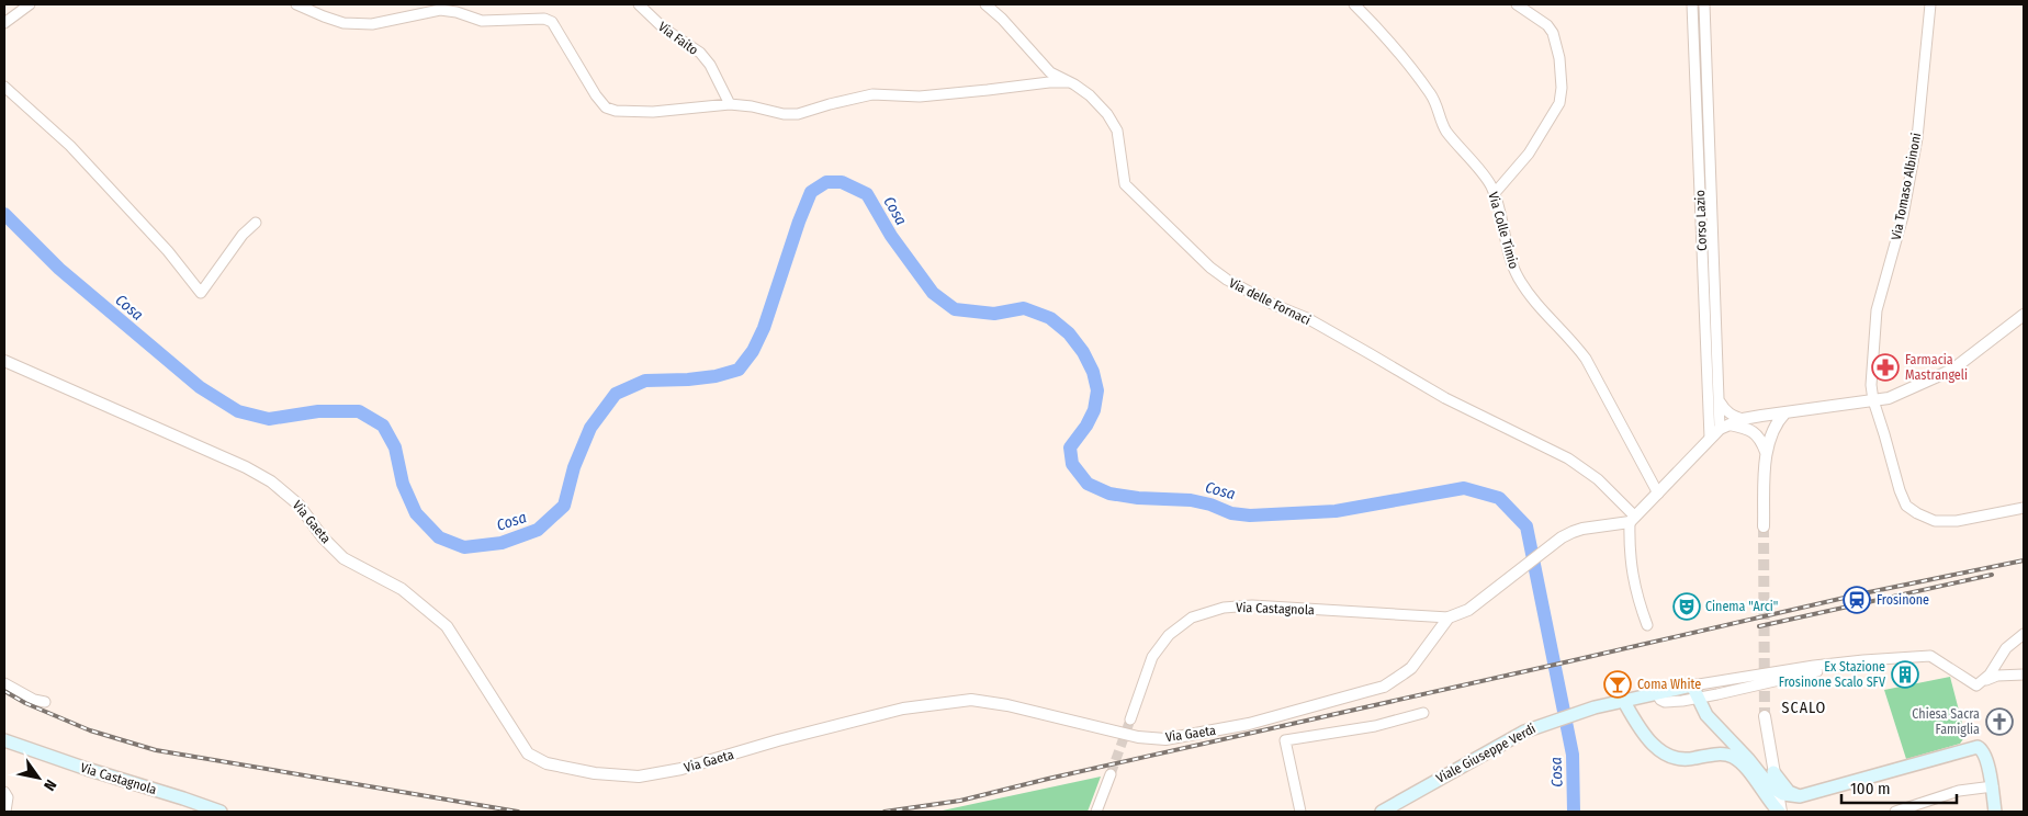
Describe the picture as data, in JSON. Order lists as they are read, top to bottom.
{
  "streets": {
    "main road": ["Via Castagnola", "Viale Giuseppe Verdi"],
    "street": [
      "Via Faito",
      "Via Tomaso Albinoni",
      "Corso Lazio",
      "Via Colle Timio",
      "Via delle Fornaci",
      "Via Gaeta"
    ]
  },
  "crossings": [
    ["Via delle Fornaci", "Via Gaeta"],
    ["Via Gaeta", "Via Castagnola"]
  ],
  "districts": ["SCALO"],
  "water": ["Cosa"],
  "places": {
    "pharmacy": ["Farmacia Mastrangeli"],
    "station": ["Frosinone"],
    "theatre": ["Cinema \"Arci\""],
    "building": ["Ex Stazione Frosinone Scalo SFV"],
    "bar": ["Coma White"],
    "church": ["Chiesa Sacra Famiglia"]
  },
  "scale_bar": "100 m",
  "north": "bottom right"
}
